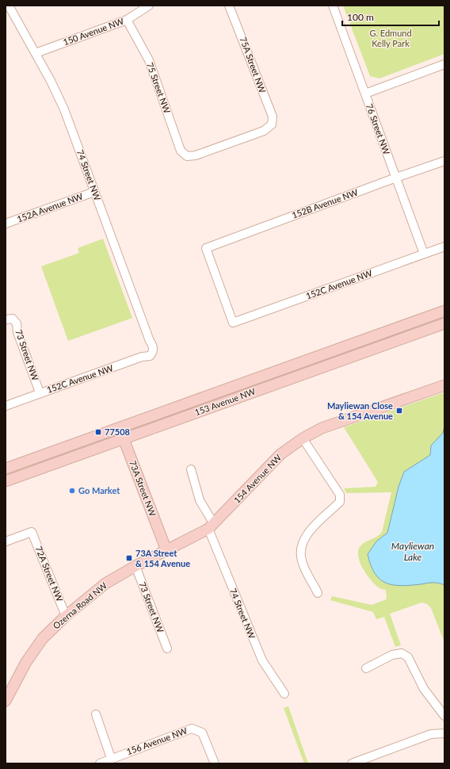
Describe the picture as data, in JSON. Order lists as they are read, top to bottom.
{
  "streets": {
    "main road": [
      "153 Avenue NW",
      "154 Avenue NW",
      "73A Street NW",
      "Ozerna Road NW"
    ],
    "street": [
      "150 Avenue NW",
      "75A Street NW",
      "75 Street NW",
      "76 Street NW",
      "74 Street NW",
      "152B Avenue NW",
      "152A Avenue NW",
      "152C Avenue NW",
      "73 Street NW",
      "72A Street NW",
      "156 Avenue NW"
    ]
  },
  "crossings": [
    ["150 Avenue NW", "75 Street NW"],
    ["150 Avenue NW", "74 Street NW"],
    ["75A Street NW", "75 Street NW"],
    ["76 Street NW", "152B Avenue NW"],
    ["76 Street NW", "152C Avenue NW"],
    ["74 Street NW", "152A Avenue NW"],
    ["74 Street NW", "152C Avenue NW"],
    ["74 Street NW", "154 Avenue NW"],
    ["152B Avenue NW", "152C Avenue NW"],
    ["152C Avenue NW", "73 Street NW"],
    ["73 Street NW", "Ozerna Road NW"],
    ["153 Avenue NW", "73A Street NW"],
    ["154 Avenue NW", "73A Street NW"],
    ["154 Avenue NW", "Ozerna Road NW"],
    ["73A Street NW", "Ozerna Road NW"],
    ["72A Street NW", "Ozerna Road NW"]
  ],
  "water": ["Mayliewan Lake"],
  "parks": ["G. Edmund Kelly Park"],
  "places": {
    "transit": ["Mayliewan Close & 154 Avenue", "77508", "73A Street & 154 Avenue"],
    "other": ["Go Market"]
  },
  "scale_bar": "100 m"
}
